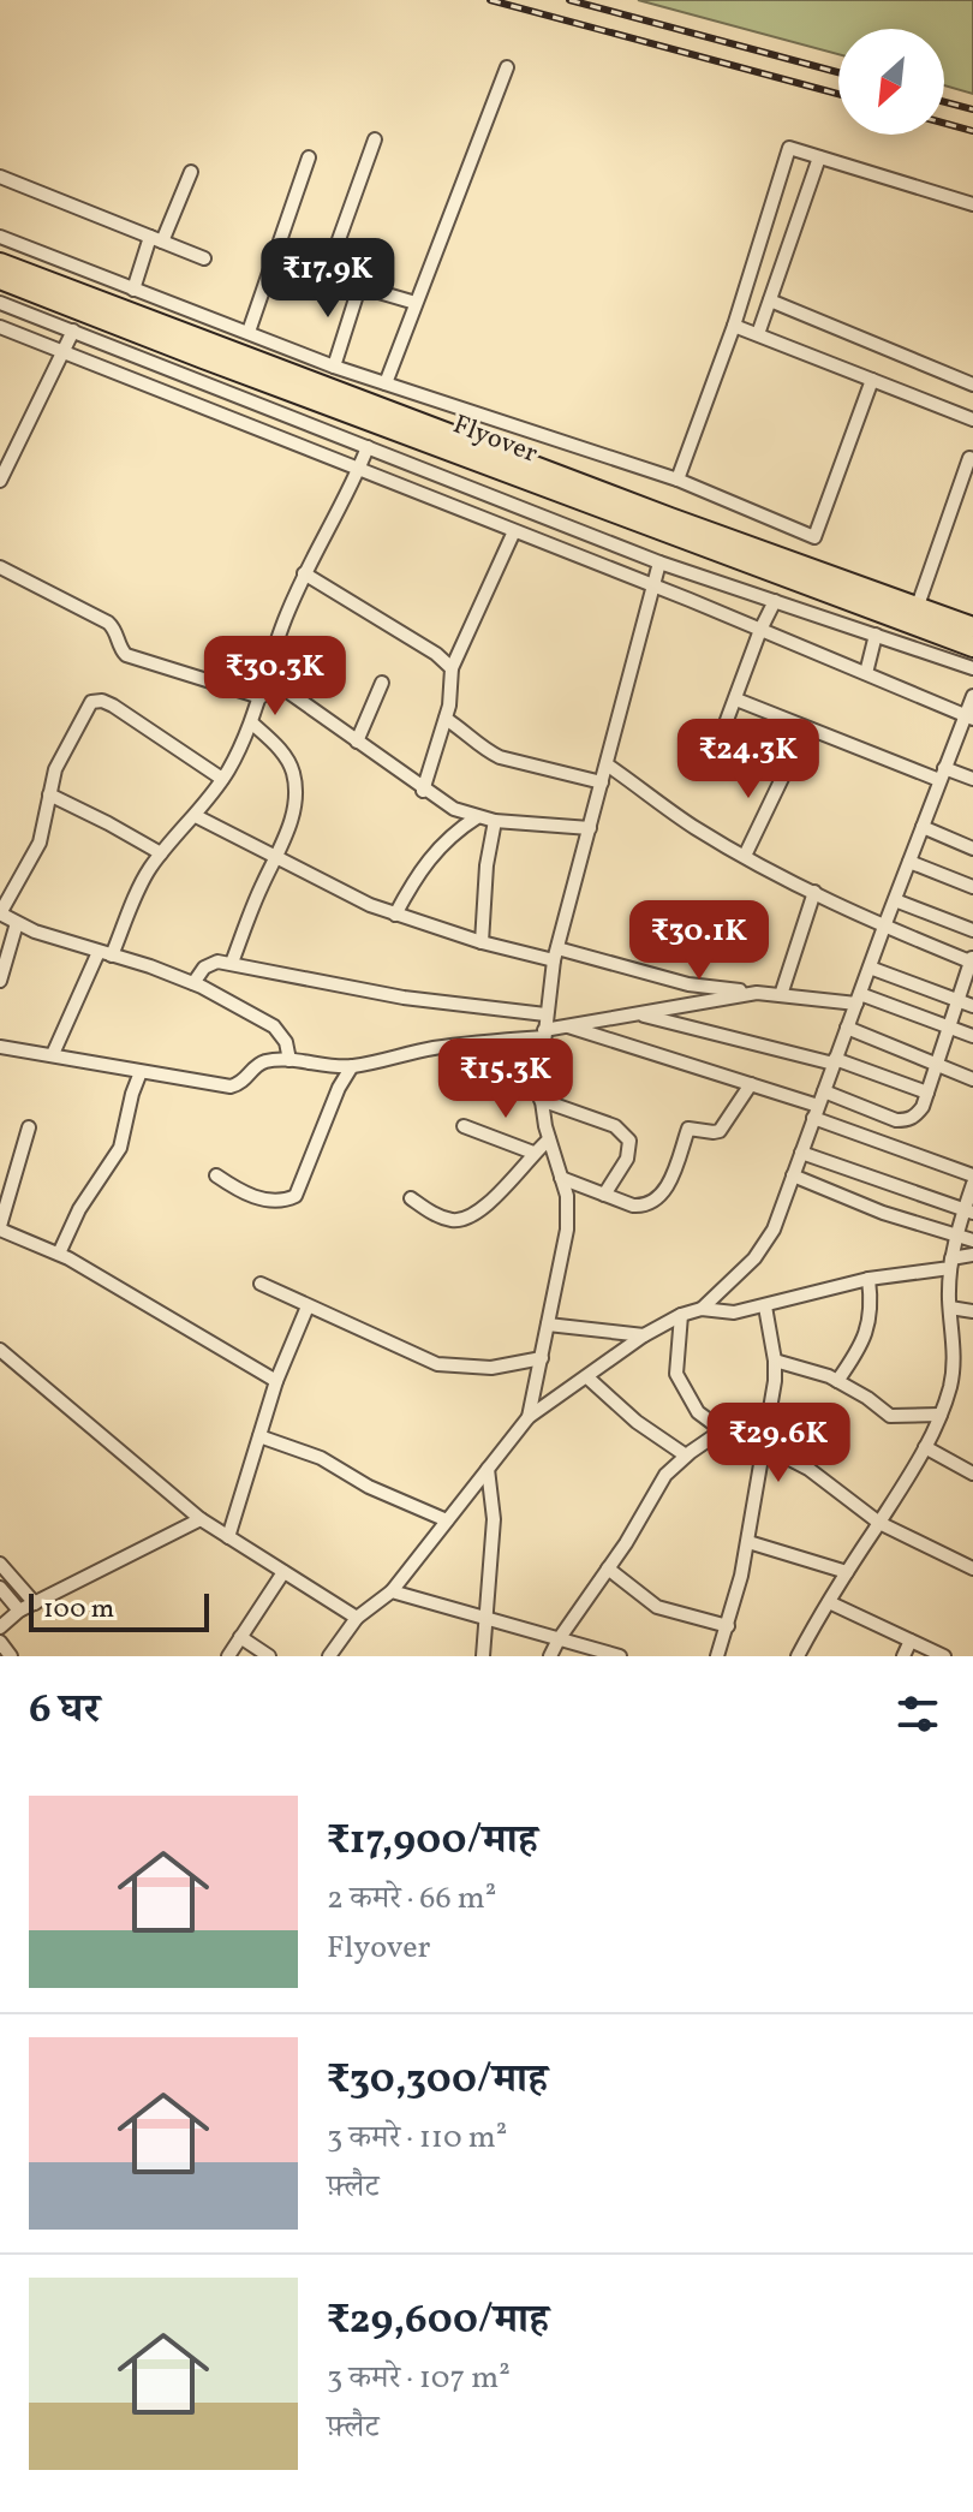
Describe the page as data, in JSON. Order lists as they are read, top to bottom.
{
  "streets": {
    "highway": ["Flyover"]
  },
  "scale_bar": "100 m",
  "north": "bottom left",
  "page": {
    "price": [
      "₹17.9K",
      "₹30.3K",
      "₹24.3K",
      "₹30.1K",
      "₹15.3K",
      "₹29.6K"
    ],
    "scale": "100 m",
    "heading": "6 घर",
    "list": [
      {
        "name": "₹17,900/माह",
        "note": "2 कमरे · 66 m² · Flyover"
      },
      {
        "name": "₹30,300/माह",
        "note": "3 कमरे · 110 m² · फ़्लैट"
      },
      {
        "name": "₹29,600/माह",
        "note": "3 कमरे · 107 m² · फ़्लैट"
      }
    ]
  }
}
